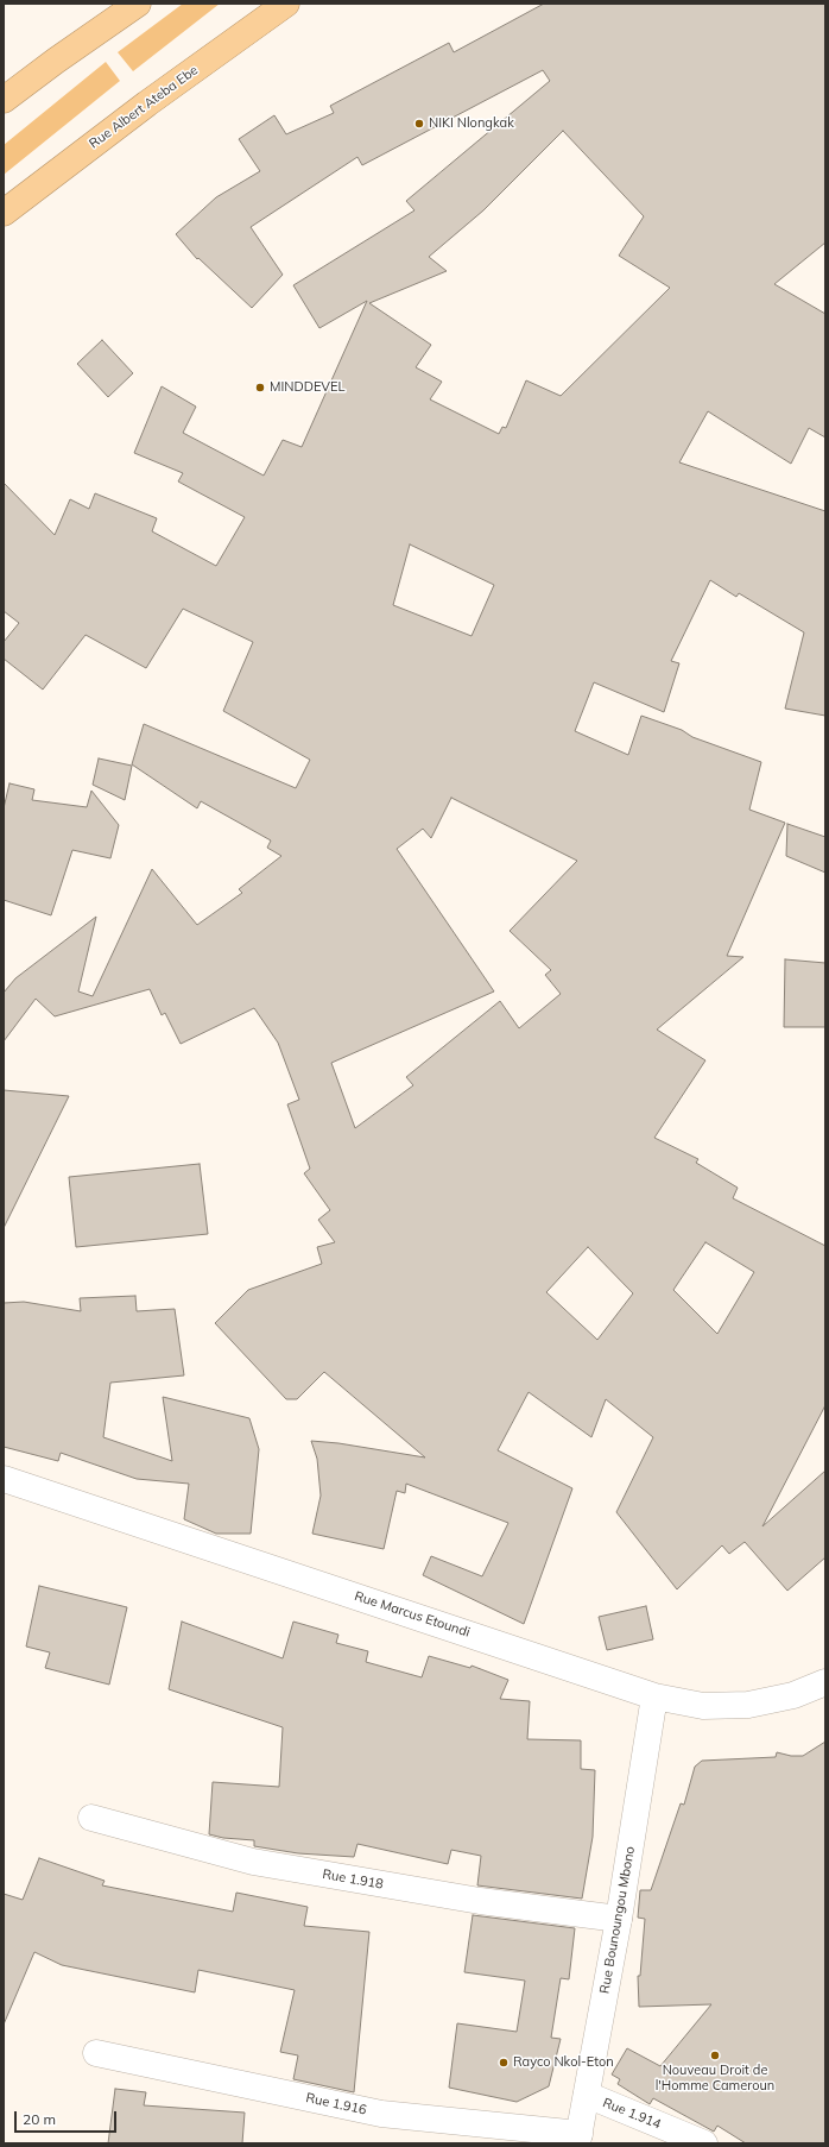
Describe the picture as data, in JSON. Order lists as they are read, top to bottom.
{
  "streets": {
    "highway": ["Rue Albert Ateba Ebe"],
    "street": [
      "Rue Marcus Etoundi",
      "Rue 1.918",
      "Rue Bounoungou Mbono",
      "Rue 1.916",
      "Rue 1.914"
    ]
  },
  "crossings": [
    ["Rue Marcus Etoundi", "Rue Bounoungou Mbono"],
    ["Rue 1.918", "Rue Bounoungou Mbono"],
    ["Rue Bounoungou Mbono", "Rue 1.916"],
    ["Rue Bounoungou Mbono", "Rue 1.914"]
  ],
  "places": [
    "NIKI Nlongkak",
    "MINDDEVEL",
    "Nouveau Droit de l'Homme Cameroun",
    "Rayco Nkol-Eton"
  ],
  "scale_bar": "20 m"
}
